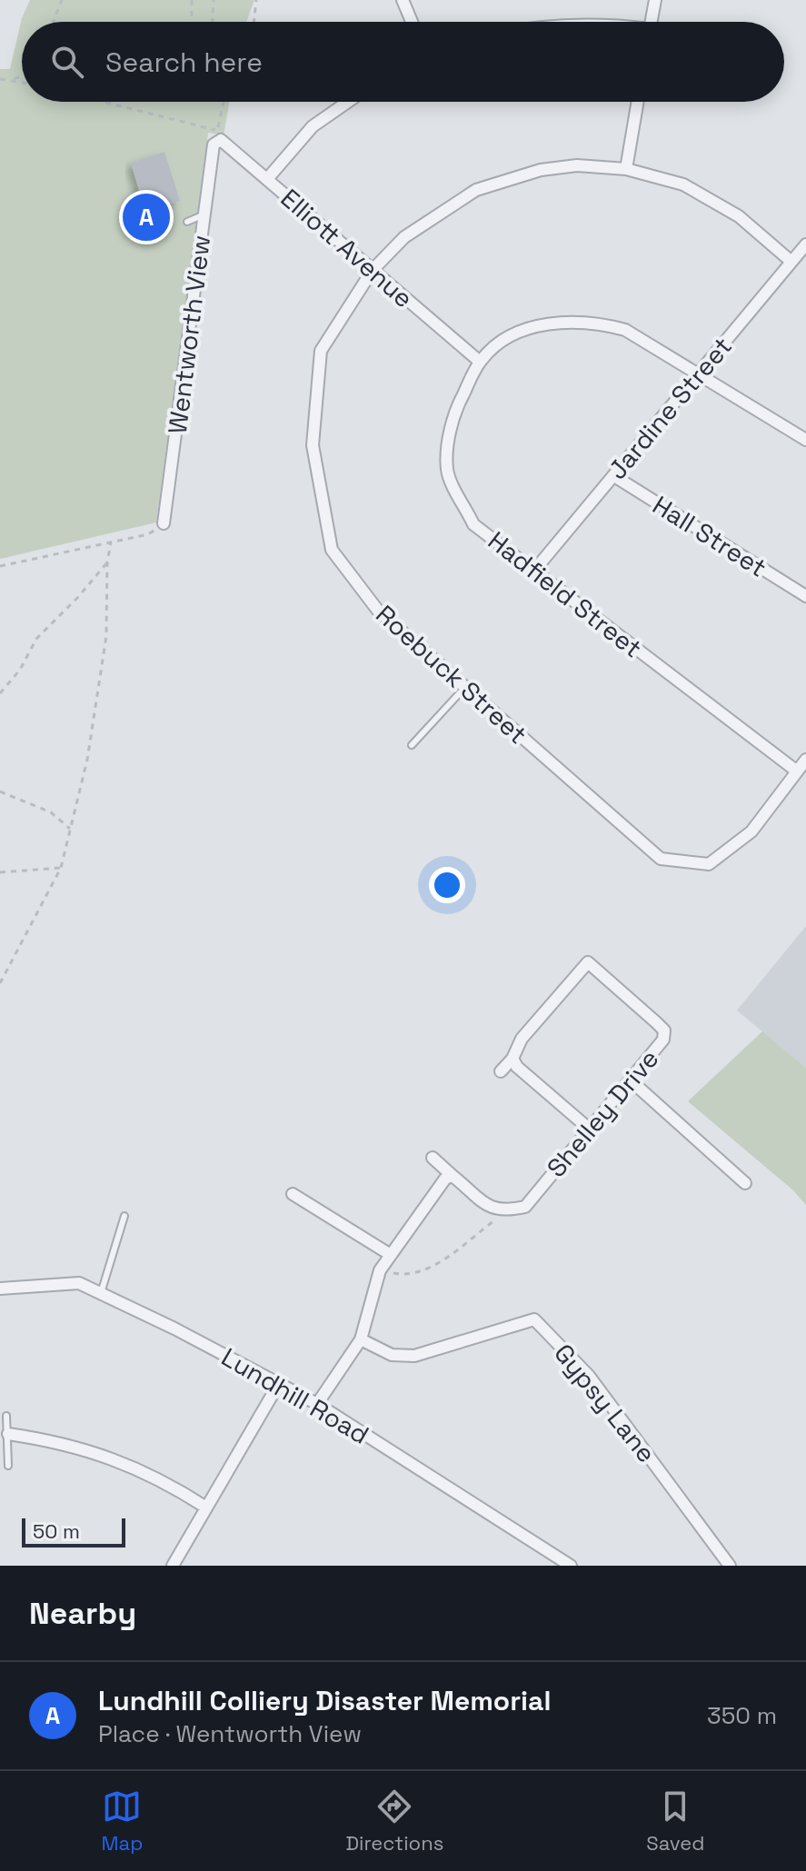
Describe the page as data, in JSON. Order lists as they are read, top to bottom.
{
  "streets": {
    "street": [
      "Elliott Avenue",
      "Wentworth View",
      "Jardine Street",
      "Hall Street",
      "Hadfield Street",
      "Roebuck Street",
      "Shelley Drive",
      "Lundhill Road",
      "Gypsy Lane"
    ]
  },
  "crossings": [
    ["Elliott Avenue", "Wentworth View"],
    ["Elliott Avenue", "Hadfield Street"],
    ["Elliott Avenue", "Roebuck Street"],
    ["Jardine Street", "Hall Street"],
    ["Jardine Street", "Hadfield Street"],
    ["Jardine Street", "Roebuck Street"],
    ["Hadfield Street", "Roebuck Street"]
  ],
  "scale_bar": "50 m",
  "page": {
    "search": "Search here",
    "pins": "A",
    "scale": "50 m",
    "heading": "Nearby",
    "list": [
      {
        "mark": "A",
        "name": "Lundhill Colliery Disaster Memorial",
        "note": "Place · Wentworth View",
        "value": "350 m"
      }
    ],
    "nav": ["Map", "Directions", "Saved"]
  }
}
